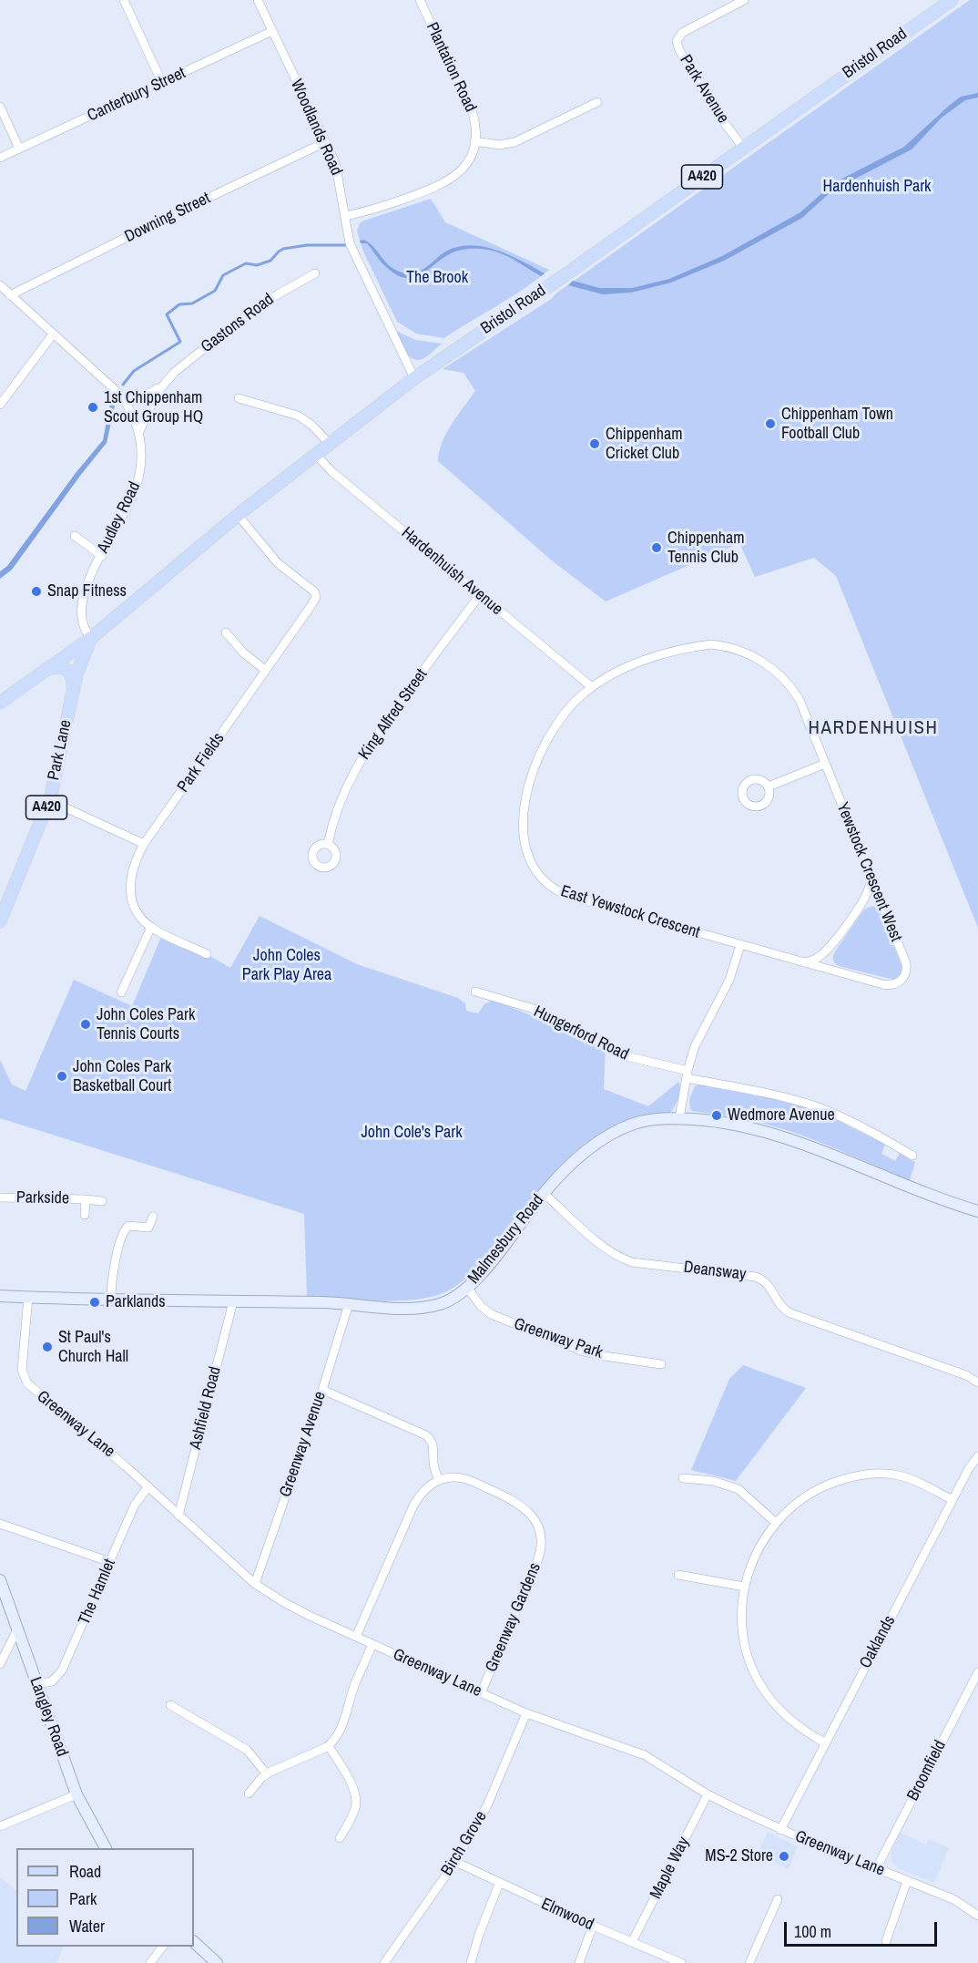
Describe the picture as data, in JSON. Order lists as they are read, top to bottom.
{
  "streets": {
    "main road": [
      "Bristol Road",
      "A420",
      "Park Lane",
      "Malmesbury Road",
      "Langley Road"
    ],
    "street": [
      "Plantation Road",
      "Park Avenue",
      "Canterbury Street",
      "Woodlands Road",
      "Downing Street",
      "Gastons Road",
      "Audley Road",
      "Hardenhuish Avenue",
      "King Alfred Street",
      "Park Fields",
      "Yewstock Crescent West",
      "East Yewstock Crescent",
      "Hungerford Road",
      "Parkside",
      "Deansway",
      "Greenway Park",
      "Ashfield Road",
      "Greenway Lane",
      "Greenway Avenue",
      "The Hamlet",
      "Greenway Gardens",
      "Oaklands",
      "Broomfield",
      "Birch Grove",
      "Maple Way",
      "Elmwood"
    ]
  },
  "crossings": [
    ["Bristol Road", "Park Avenue"],
    ["Bristol Road", "Woodlands Road"],
    ["Bristol Road", "A420"],
    ["Bristol Road", "Audley Road"],
    ["Bristol Road", "Hardenhuish Avenue"],
    ["Bristol Road", "Park Lane"],
    ["Bristol Road", "Park Fields"],
    ["Plantation Road", "Woodlands Road"],
    ["Canterbury Street", "Woodlands Road"],
    ["Woodlands Road", "Downing Street"],
    ["A420", "Audley Road"],
    ["A420", "Park Lane"],
    ["Downing Street", "Audley Road"],
    ["Gastons Road", "Audley Road"],
    ["Audley Road", "Park Lane"],
    ["Hardenhuish Avenue", "King Alfred Street"],
    ["Hardenhuish Avenue", "Yewstock Crescent West"],
    ["Hardenhuish Avenue", "East Yewstock Crescent"],
    ["Yewstock Crescent West", "East Yewstock Crescent"],
    ["Malmesbury Road", "Deansway"],
    ["Malmesbury Road", "Greenway Park"],
    ["Malmesbury Road", "Ashfield Road"],
    ["Malmesbury Road", "Greenway Lane"],
    ["Malmesbury Road", "Greenway Avenue"],
    ["Ashfield Road", "Greenway Lane"],
    ["Greenway Lane", "Greenway Avenue"],
    ["Greenway Lane", "The Hamlet"],
    ["Greenway Lane", "Greenway Gardens"],
    ["Greenway Lane", "Oaklands"],
    ["Greenway Lane", "Broomfield"],
    ["Greenway Lane", "Birch Grove"],
    ["Greenway Lane", "Maple Way"],
    ["The Hamlet", "Langley Road"],
    ["Birch Grove", "Elmwood"],
    ["Maple Way", "Elmwood"]
  ],
  "districts": ["HARDENHUISH"],
  "parks": [
    "Hardenhuish Park",
    "The Brook",
    "John Coles Park Play Area",
    "John Cole's Park"
  ],
  "places": [
    "1st Chippenham Scout Group HQ",
    "Chippenham Town Football Club",
    "Chippenham Cricket Club",
    "Chippenham Tennis Club",
    "Snap Fitness",
    "John Coles Park Tennis Courts",
    "John Coles Park Basketball Court",
    "Wedmore Avenue",
    "Parklands",
    "St Paul's Church Hall",
    "MS-2 Store"
  ],
  "legend": ["Road", "Park", "Water"],
  "scale_bar": "100 m"
}
